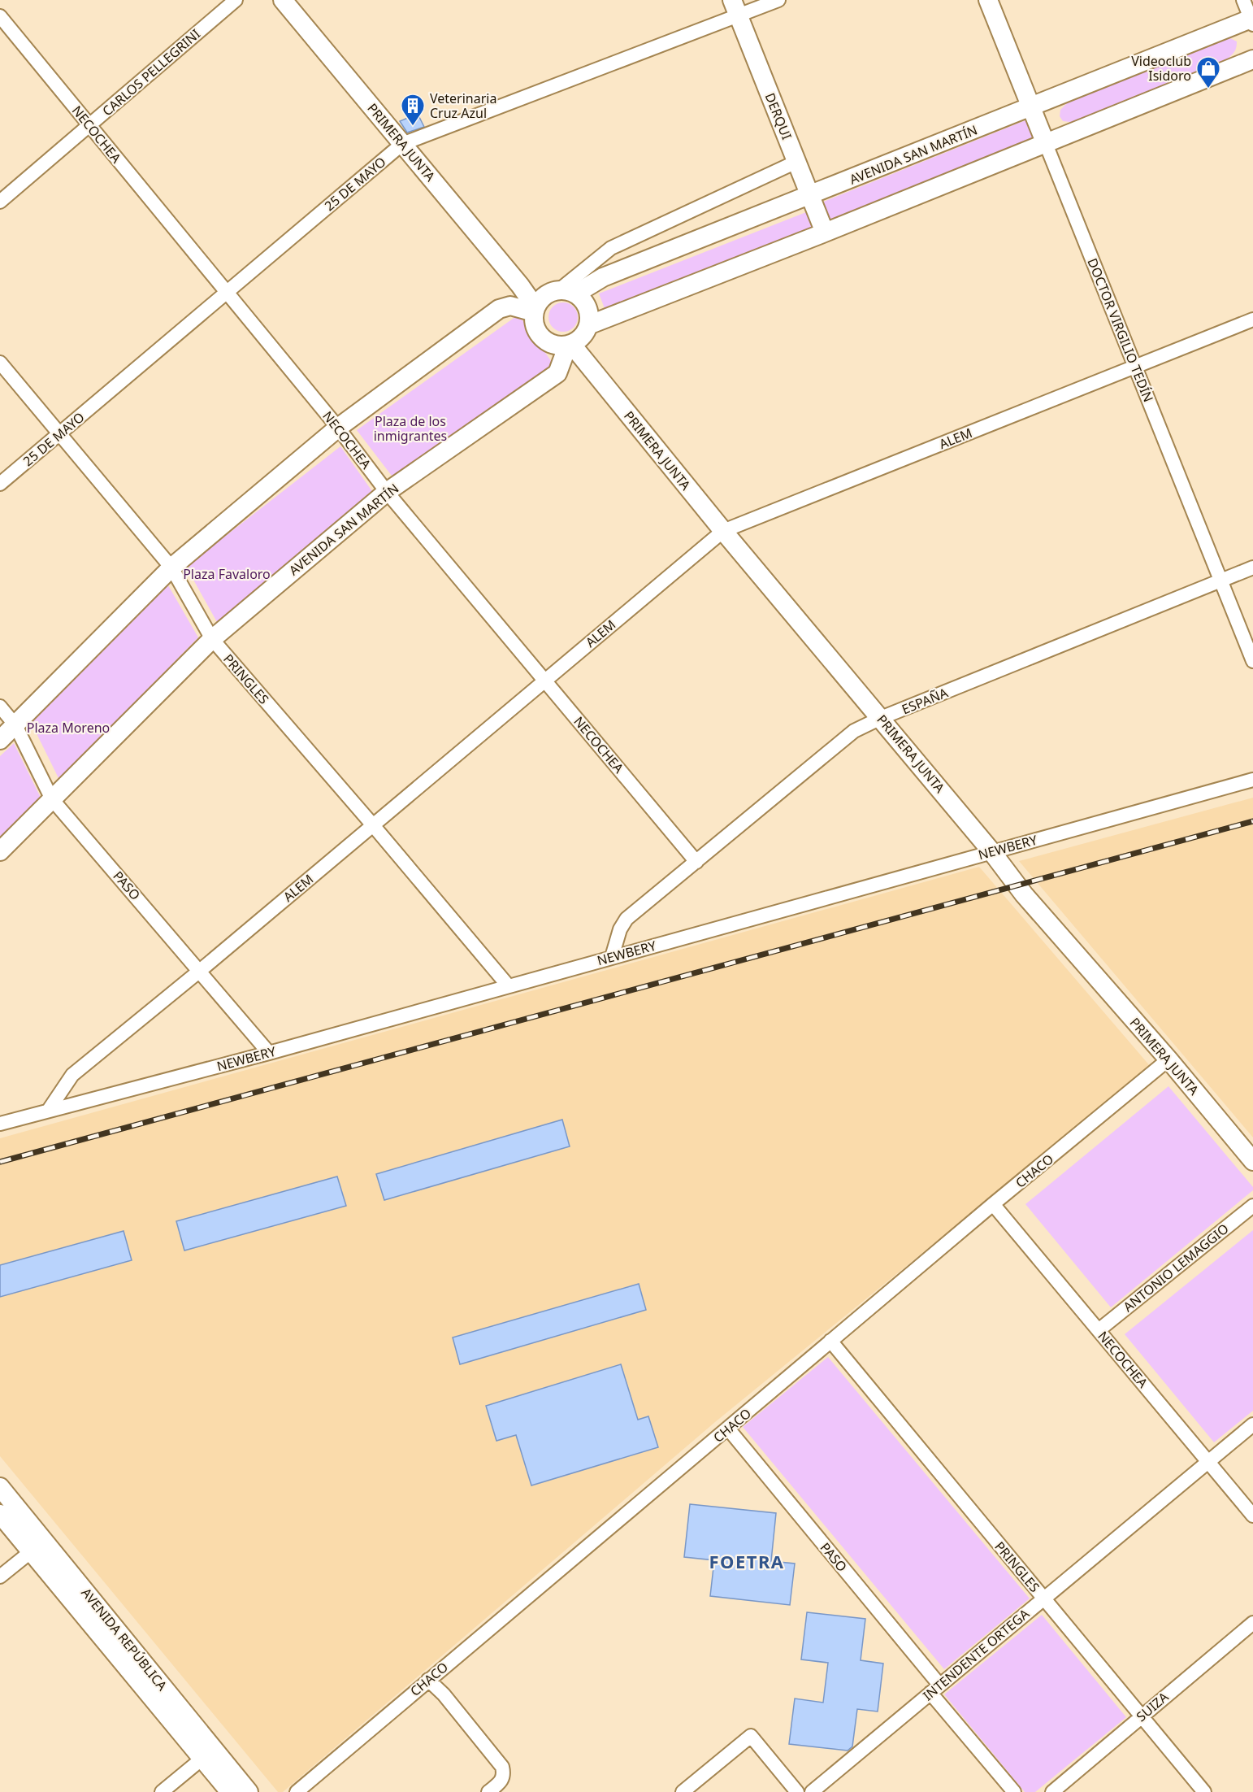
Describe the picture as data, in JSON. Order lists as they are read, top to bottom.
{
  "streets": {
    "main road": [
      "DERQUI",
      "PRIMERA JUNTA",
      "AVENIDA SAN MARTÍN",
      "DOCTOR VIRGILIO TEDÍN",
      "AVENIDA REPÚBLICA"
    ],
    "street": [
      "CARLOS PELLEGRINI",
      "NECOCHEA",
      "25 DE MAYO",
      "ALEM",
      "PRINGLES",
      "ESPAÑA",
      "NEWBERY",
      "PASO",
      "CHACO",
      "ANTONIO LEMAGGIO",
      "INTENDENTE ORTEGA",
      "SUIZA"
    ]
  },
  "crossings": [
    ["CARLOS PELLEGRINI", "NECOCHEA"],
    ["DERQUI", "AVENIDA SAN MARTÍN"],
    ["DERQUI", "25 DE MAYO"],
    ["NECOCHEA", "AVENIDA SAN MARTÍN"],
    ["NECOCHEA", "25 DE MAYO"],
    ["NECOCHEA", "ALEM"],
    ["NECOCHEA", "ESPAÑA"],
    ["NECOCHEA", "CHACO"],
    ["NECOCHEA", "ANTONIO LEMAGGIO"],
    ["NECOCHEA", "INTENDENTE ORTEGA"],
    ["PRIMERA JUNTA", "AVENIDA SAN MARTÍN"],
    ["PRIMERA JUNTA", "25 DE MAYO"],
    ["PRIMERA JUNTA", "ALEM"],
    ["PRIMERA JUNTA", "ESPAÑA"],
    ["PRIMERA JUNTA", "NEWBERY"],
    ["PRIMERA JUNTA", "CHACO"],
    ["AVENIDA SAN MARTÍN", "DOCTOR VIRGILIO TEDÍN"],
    ["AVENIDA SAN MARTÍN", "PRINGLES"],
    ["AVENIDA SAN MARTÍN", "PASO"],
    ["25 DE MAYO", "PRINGLES"],
    ["DOCTOR VIRGILIO TEDÍN", "ALEM"],
    ["DOCTOR VIRGILIO TEDÍN", "ESPAÑA"],
    ["ALEM", "PRINGLES"],
    ["ALEM", "NEWBERY"],
    ["ALEM", "PASO"],
    ["PRINGLES", "NEWBERY"],
    ["PRINGLES", "CHACO"],
    ["PRINGLES", "INTENDENTE ORTEGA"],
    ["PRINGLES", "SUIZA"],
    ["ESPAÑA", "NEWBERY"],
    ["NEWBERY", "PASO"],
    ["PASO", "CHACO"],
    ["PASO", "INTENDENTE ORTEGA"]
  ],
  "districts": ["FOETRA"],
  "parks": ["Plaza de los inmigrantes", "Plaza Favaloro", "Plaza Moreno"],
  "places": {
    "shop": ["Videoclub Isidoro"],
    "building": ["Veterinaria Cruz Azul"]
  }
}
